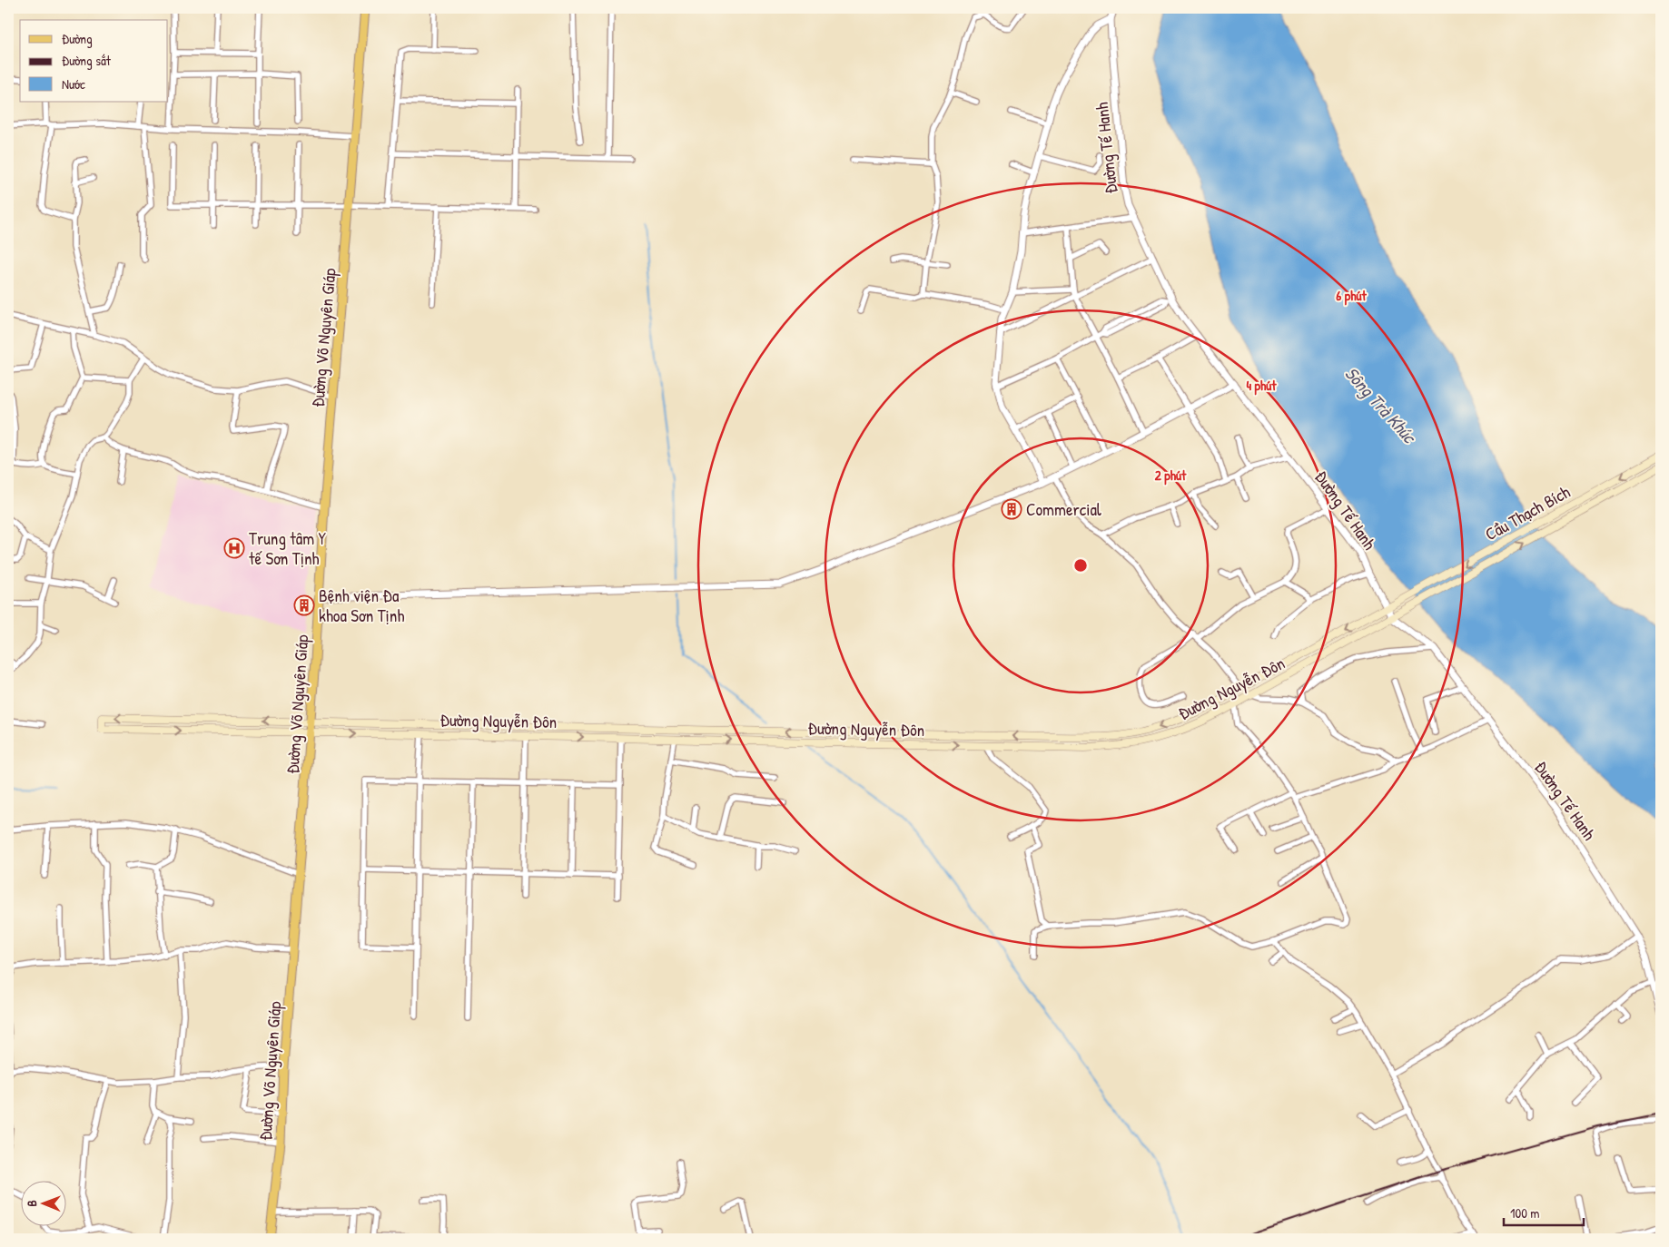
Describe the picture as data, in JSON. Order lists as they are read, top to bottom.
{
  "streets": {
    "main road": ["Đường Võ Nguyên Giáp", "Cầu Thạch Bích", "Đường Nguyễn Đôn"],
    "street": ["Đường Tế Hanh"]
  },
  "crossings": [
    ["Đường Tế Hanh", "Cầu Thạch Bích"],
    ["Đường Tế Hanh", "Đường Nguyễn Đôn"],
    ["Đường Võ Nguyên Giáp", "Đường Nguyễn Đôn"],
    ["Cầu Thạch Bích", "Đường Nguyễn Đôn"]
  ],
  "water": ["Sông Trà Khúc"],
  "places": {
    "building": ["Commercial", "Bệnh viện Đa khoa Sơn Tịnh"],
    "hospital": ["Trung tâm Y tế Sơn Tịnh"]
  },
  "legend": ["Đường", "Đường sắt", "Nước"],
  "scale_bar": "100 m",
  "north": "left",
  "rings": ["6 phút", "4 phút", "2 phút"]
}
